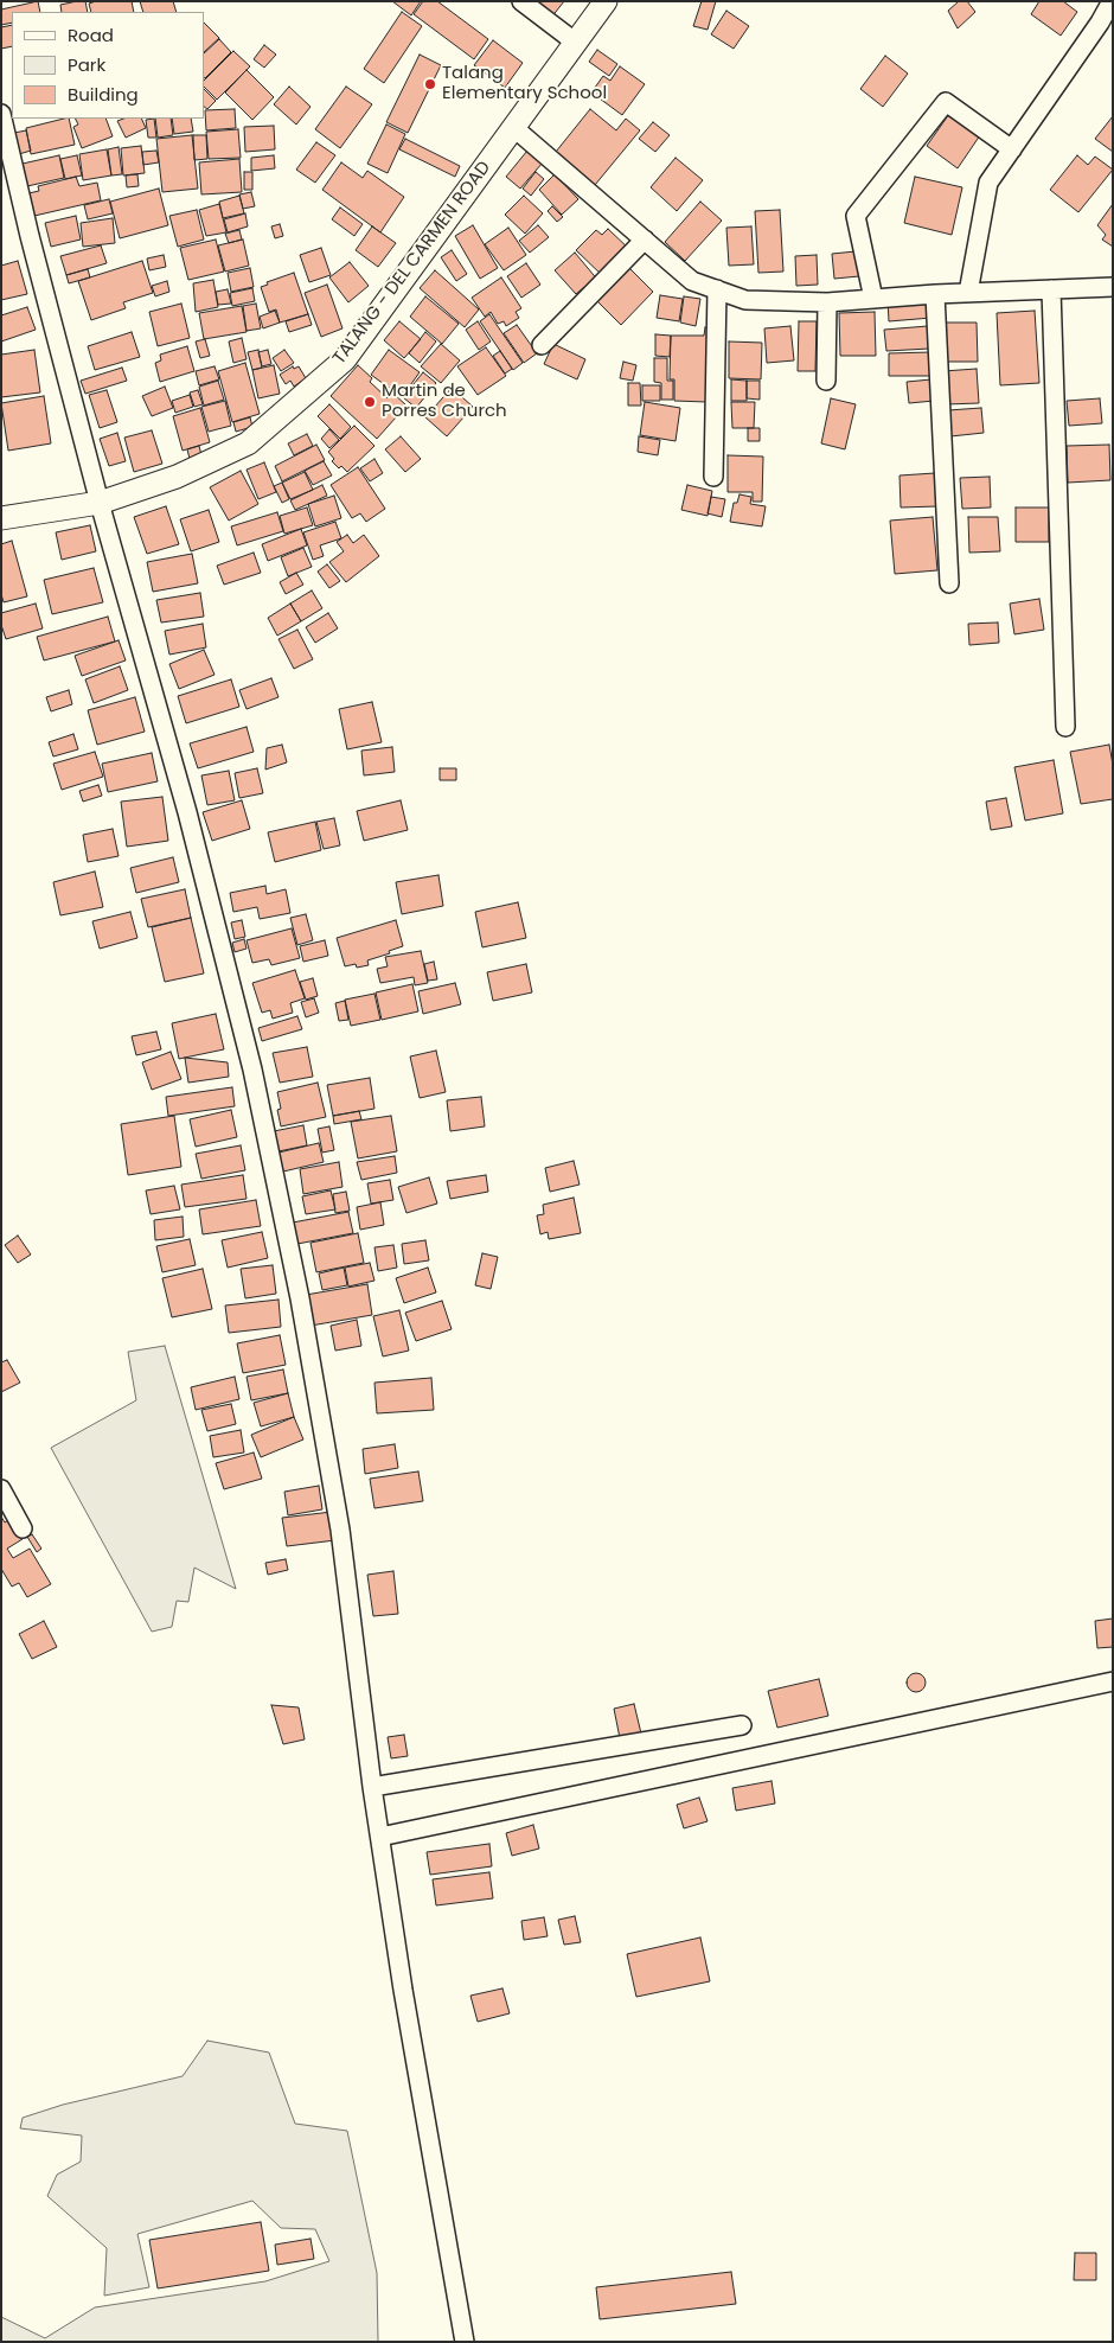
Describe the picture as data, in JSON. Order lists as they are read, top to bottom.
{
  "streets": {
    "street": ["TALANG - DEL CARMEN ROAD"]
  },
  "places": ["Talang Elementary School", "Martin de Porres Church"],
  "legend": ["Road", "Park", "Building"]
}
